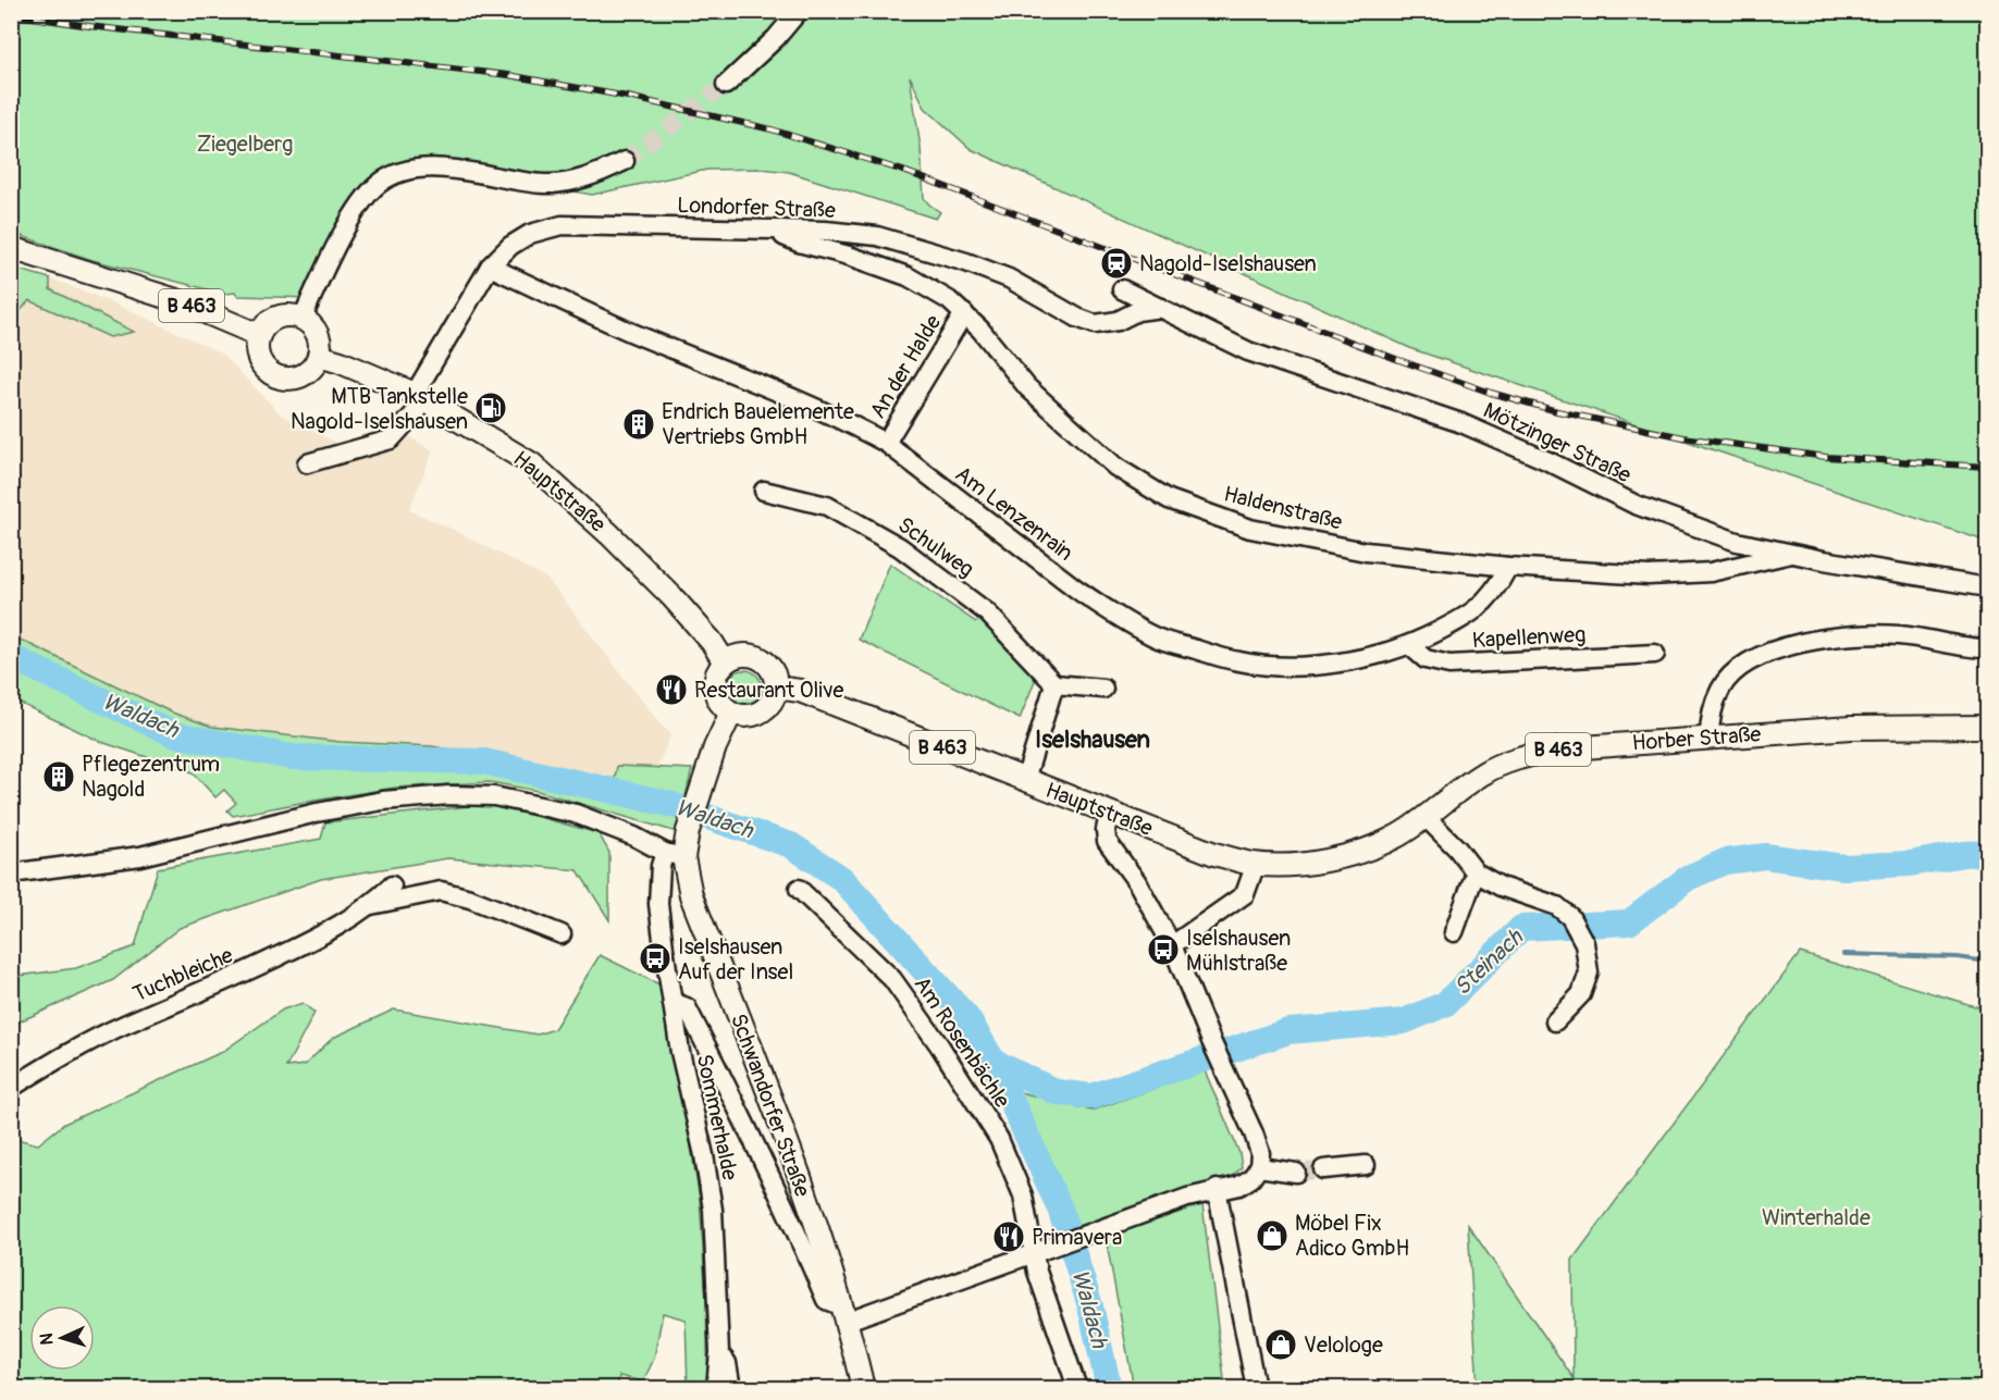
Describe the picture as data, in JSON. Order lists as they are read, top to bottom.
{
  "streets": {
    "main road": [
      "B 463",
      "Hauptstraße",
      "Horber Straße",
      "Schwandorfer Straße"
    ],
    "street": [
      "Londorfer Straße",
      "An der Halde",
      "Mötzinger Straße",
      "Haldenstraße",
      "Am Lenzenrain",
      "Schulweg",
      "Kapellenweg",
      "Tuchbleiche",
      "Am Rosenbächle",
      "Sommerhalde"
    ]
  },
  "crossings": [
    ["Londorfer Straße", "Mötzinger Straße"],
    ["Londorfer Straße", "Hauptstraße"],
    ["Londorfer Straße", "Haldenstraße"],
    ["Londorfer Straße", "Am Lenzenrain"],
    ["B 463", "Hauptstraße"],
    ["An der Halde", "Haldenstraße"],
    ["An der Halde", "Am Lenzenrain"],
    ["Mötzinger Straße", "Haldenstraße"],
    ["Hauptstraße", "Horber Straße"],
    ["Hauptstraße", "Schwandorfer Straße"],
    ["Haldenstraße", "Am Lenzenrain"],
    ["Am Lenzenrain", "Kapellenweg"],
    ["Schwandorfer Straße", "Sommerhalde"]
  ],
  "districts": ["Iselshausen"],
  "water": ["Waldach", "Steinach"],
  "parks": ["Ziegelberg", "Winterhalde"],
  "places": {
    "station": ["Nagold-Iselshausen"],
    "fuel station": ["MTB Tankstelle Nagold-Iselshausen"],
    "building": ["Endrich Bauelemente Vertriebs GmbH", "Pflegezentrum Nagold"],
    "restaurant": ["Restaurant Olive", "Primavera"],
    "bus stop": ["Iselshausen Mühlstraße", "Iselshausen Auf der Insel"],
    "shop": ["Möbel Fix Adico GmbH", "Velologe"]
  },
  "north": "left"
}
